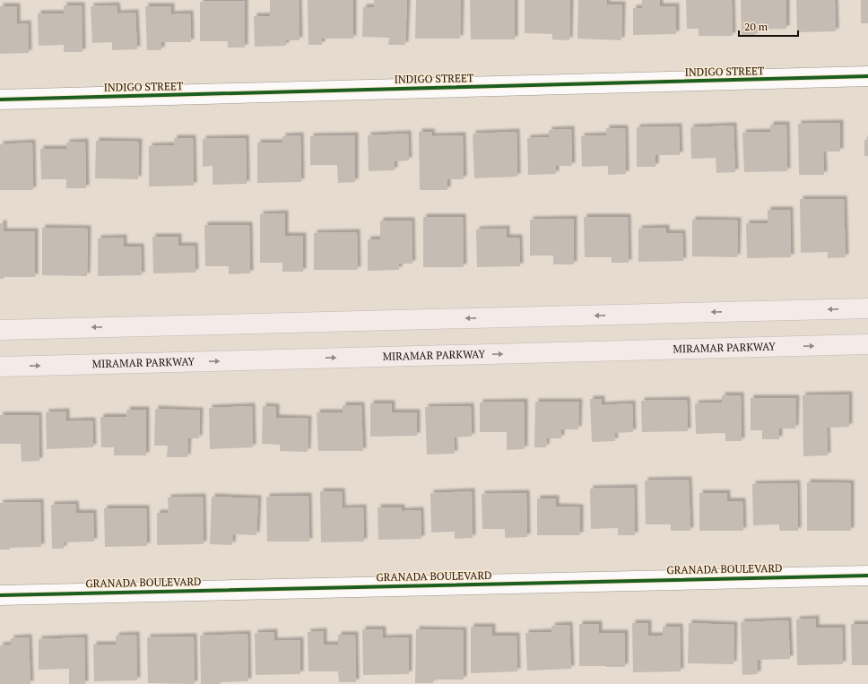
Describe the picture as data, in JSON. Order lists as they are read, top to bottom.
{
  "streets": {
    "main road": ["MIRAMAR PARKWAY"],
    "street": ["INDIGO STREET", "GRANADA BOULEVARD"]
  },
  "scale_bar": "20 m"
}
